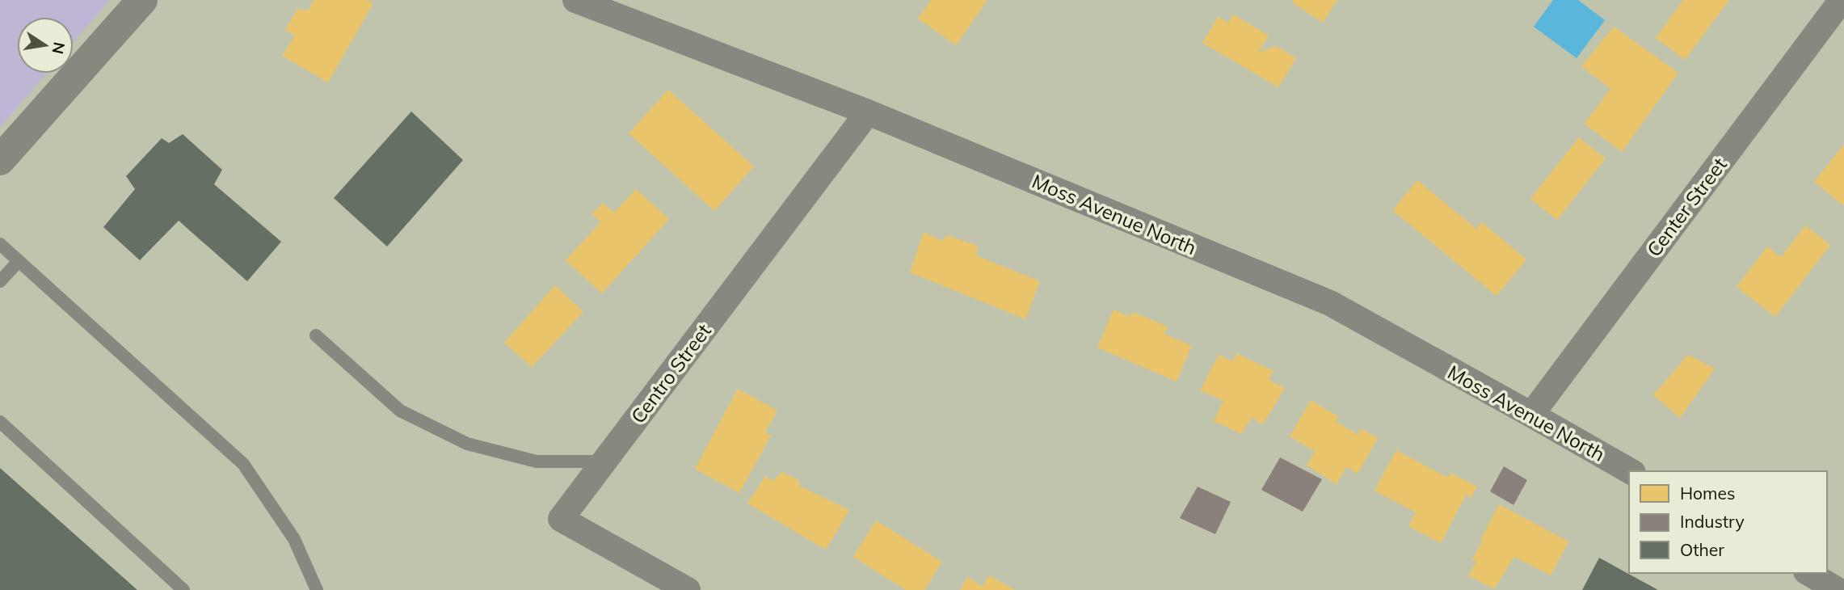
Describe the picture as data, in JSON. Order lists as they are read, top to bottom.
{
  "streets": {
    "street": ["Center Street", "Moss Avenue North", "Centro Street"]
  },
  "crossings": [
    ["Center Street", "Moss Avenue North"],
    ["Moss Avenue North", "Centro Street"]
  ],
  "legend": ["Homes", "Industry", "Other"],
  "north": "right"
}
